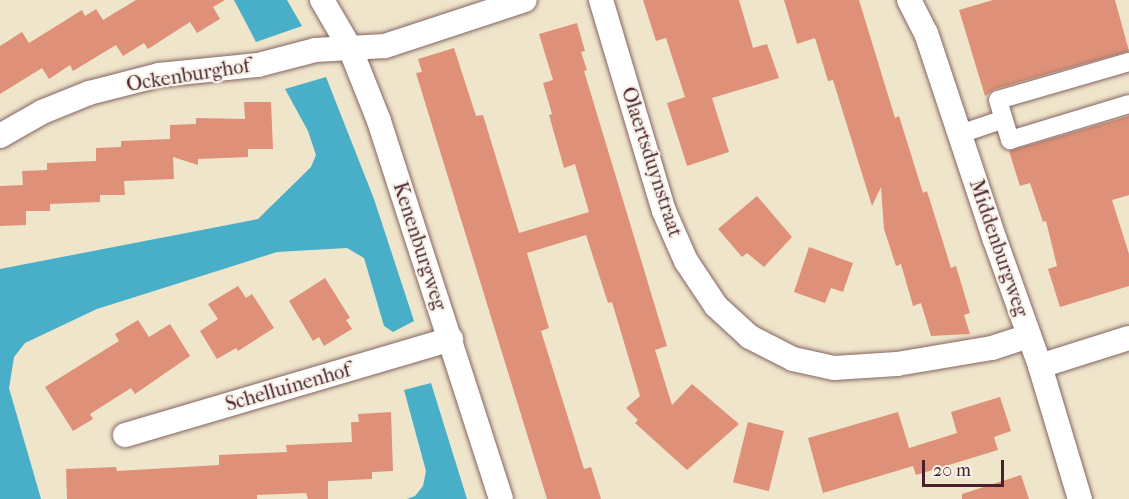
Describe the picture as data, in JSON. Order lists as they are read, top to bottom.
{
  "streets": {
    "street": [
      "Ockenburghof",
      "Olaertsduynstraat",
      "Kenenburgweg",
      "Middenburgweg",
      "Schelluinenhof"
    ]
  },
  "crossings": [
    ["Ockenburghof", "Kenenburgweg"],
    ["Olaertsduynstraat", "Middenburgweg"],
    ["Kenenburgweg", "Schelluinenhof"]
  ],
  "scale_bar": "20 m"
}
